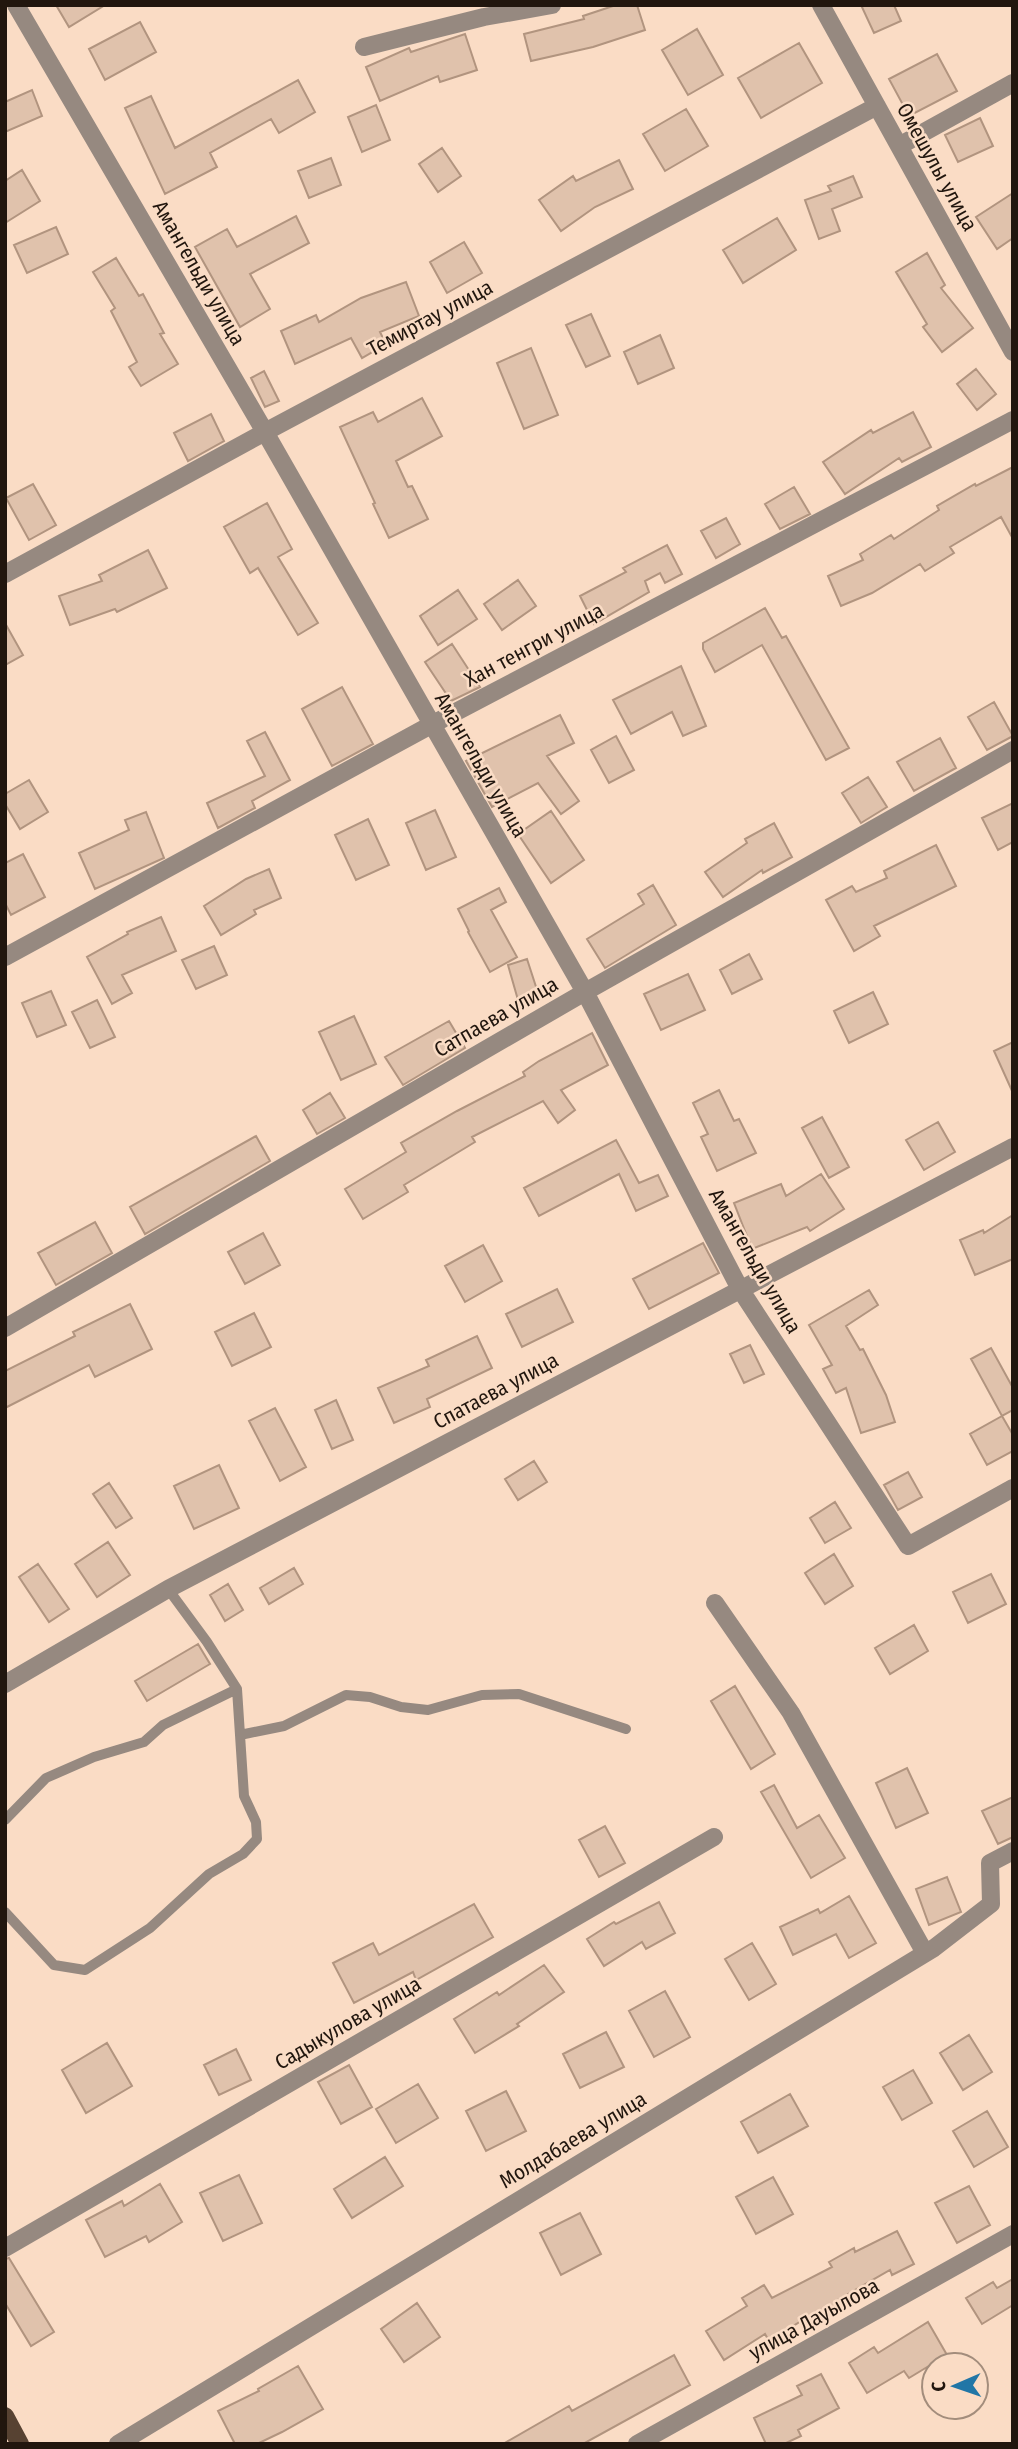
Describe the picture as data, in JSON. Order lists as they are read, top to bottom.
{
  "streets": {
    "street": [
      "Омешулы улица",
      "Амангельди улица",
      "Темиртау улица",
      "Хан тенгри улица",
      "Сатпаева улица",
      "Спатаева улица",
      "Садыкулова улица",
      "Молдабаева улица",
      "улица Дауылова"
    ]
  },
  "crossings": [
    ["Омешулы улица", "Темиртау улица"],
    ["Амангельди улица", "Темиртау улица"],
    ["Амангельди улица", "Хан тенгри улица"],
    ["Амангельди улица", "Сатпаева улица"],
    ["Амангельди улица", "Спатаева улица"]
  ],
  "north": "left"
}
